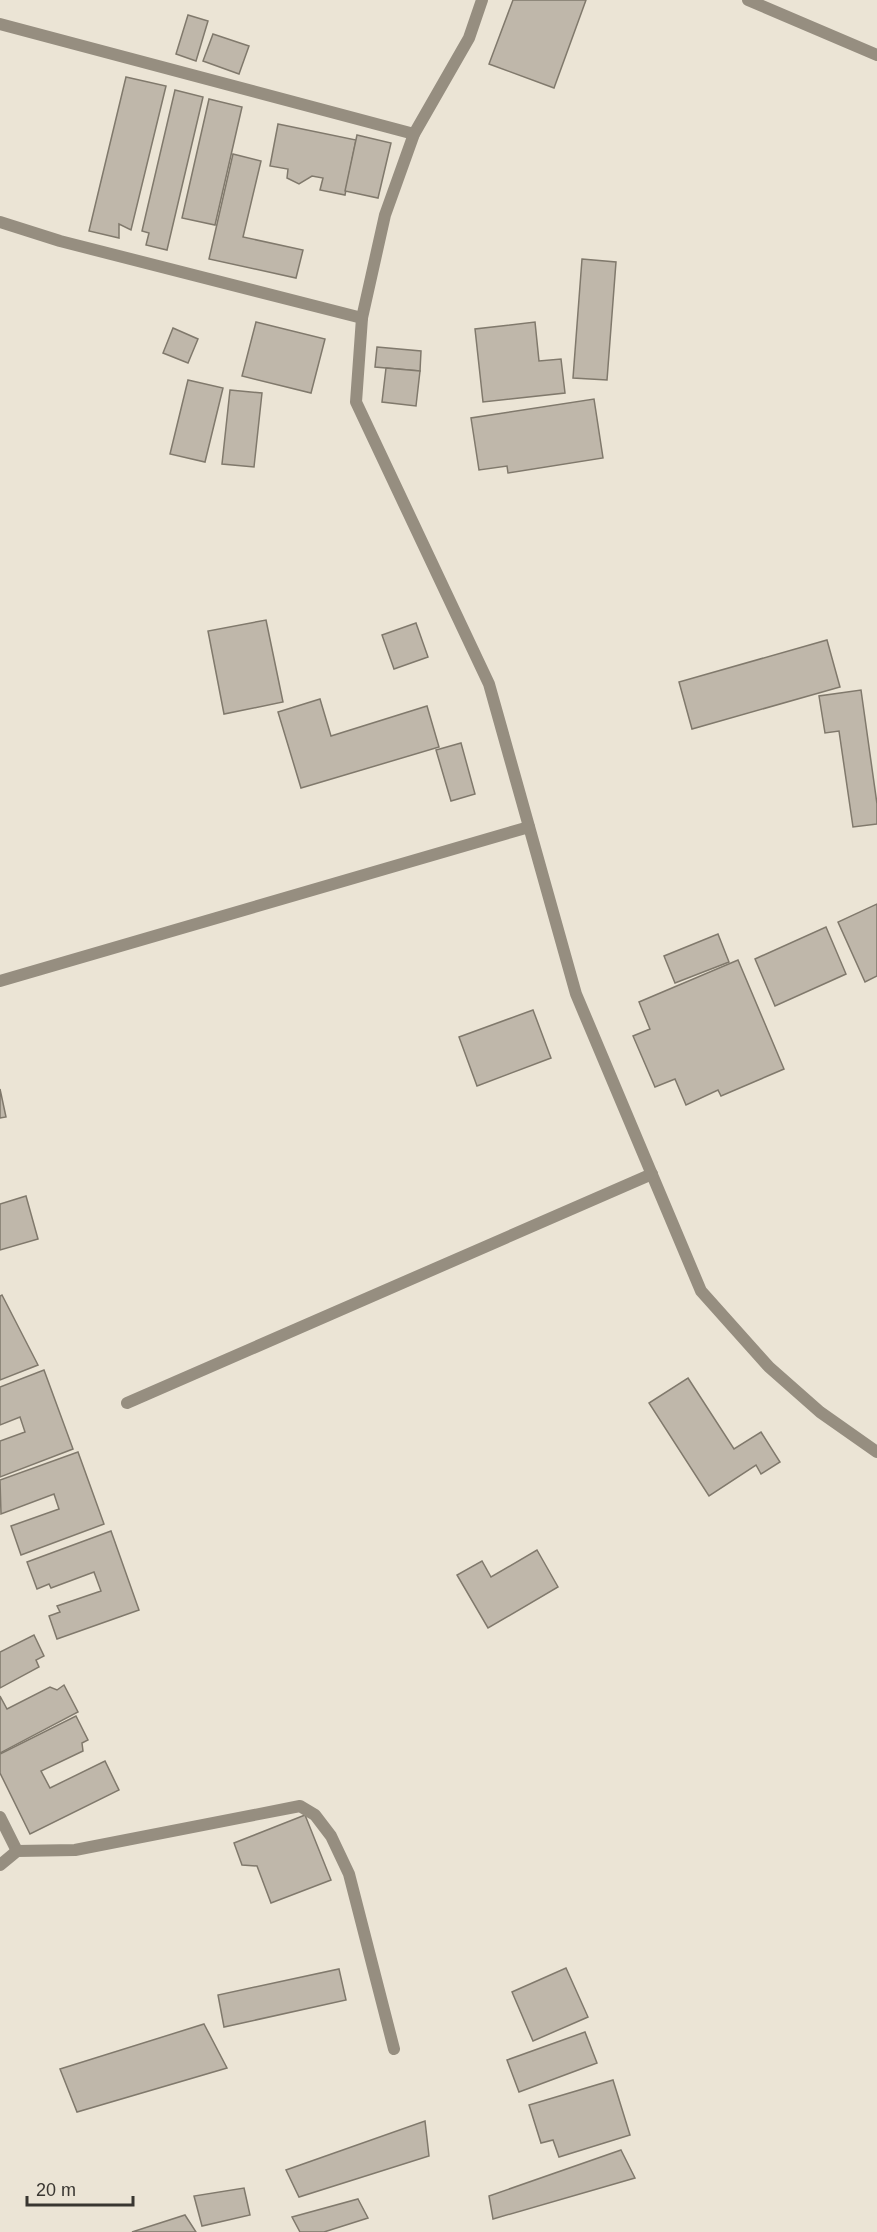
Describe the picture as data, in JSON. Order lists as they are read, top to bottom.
{
  "scale_bar": "20 m"
}
